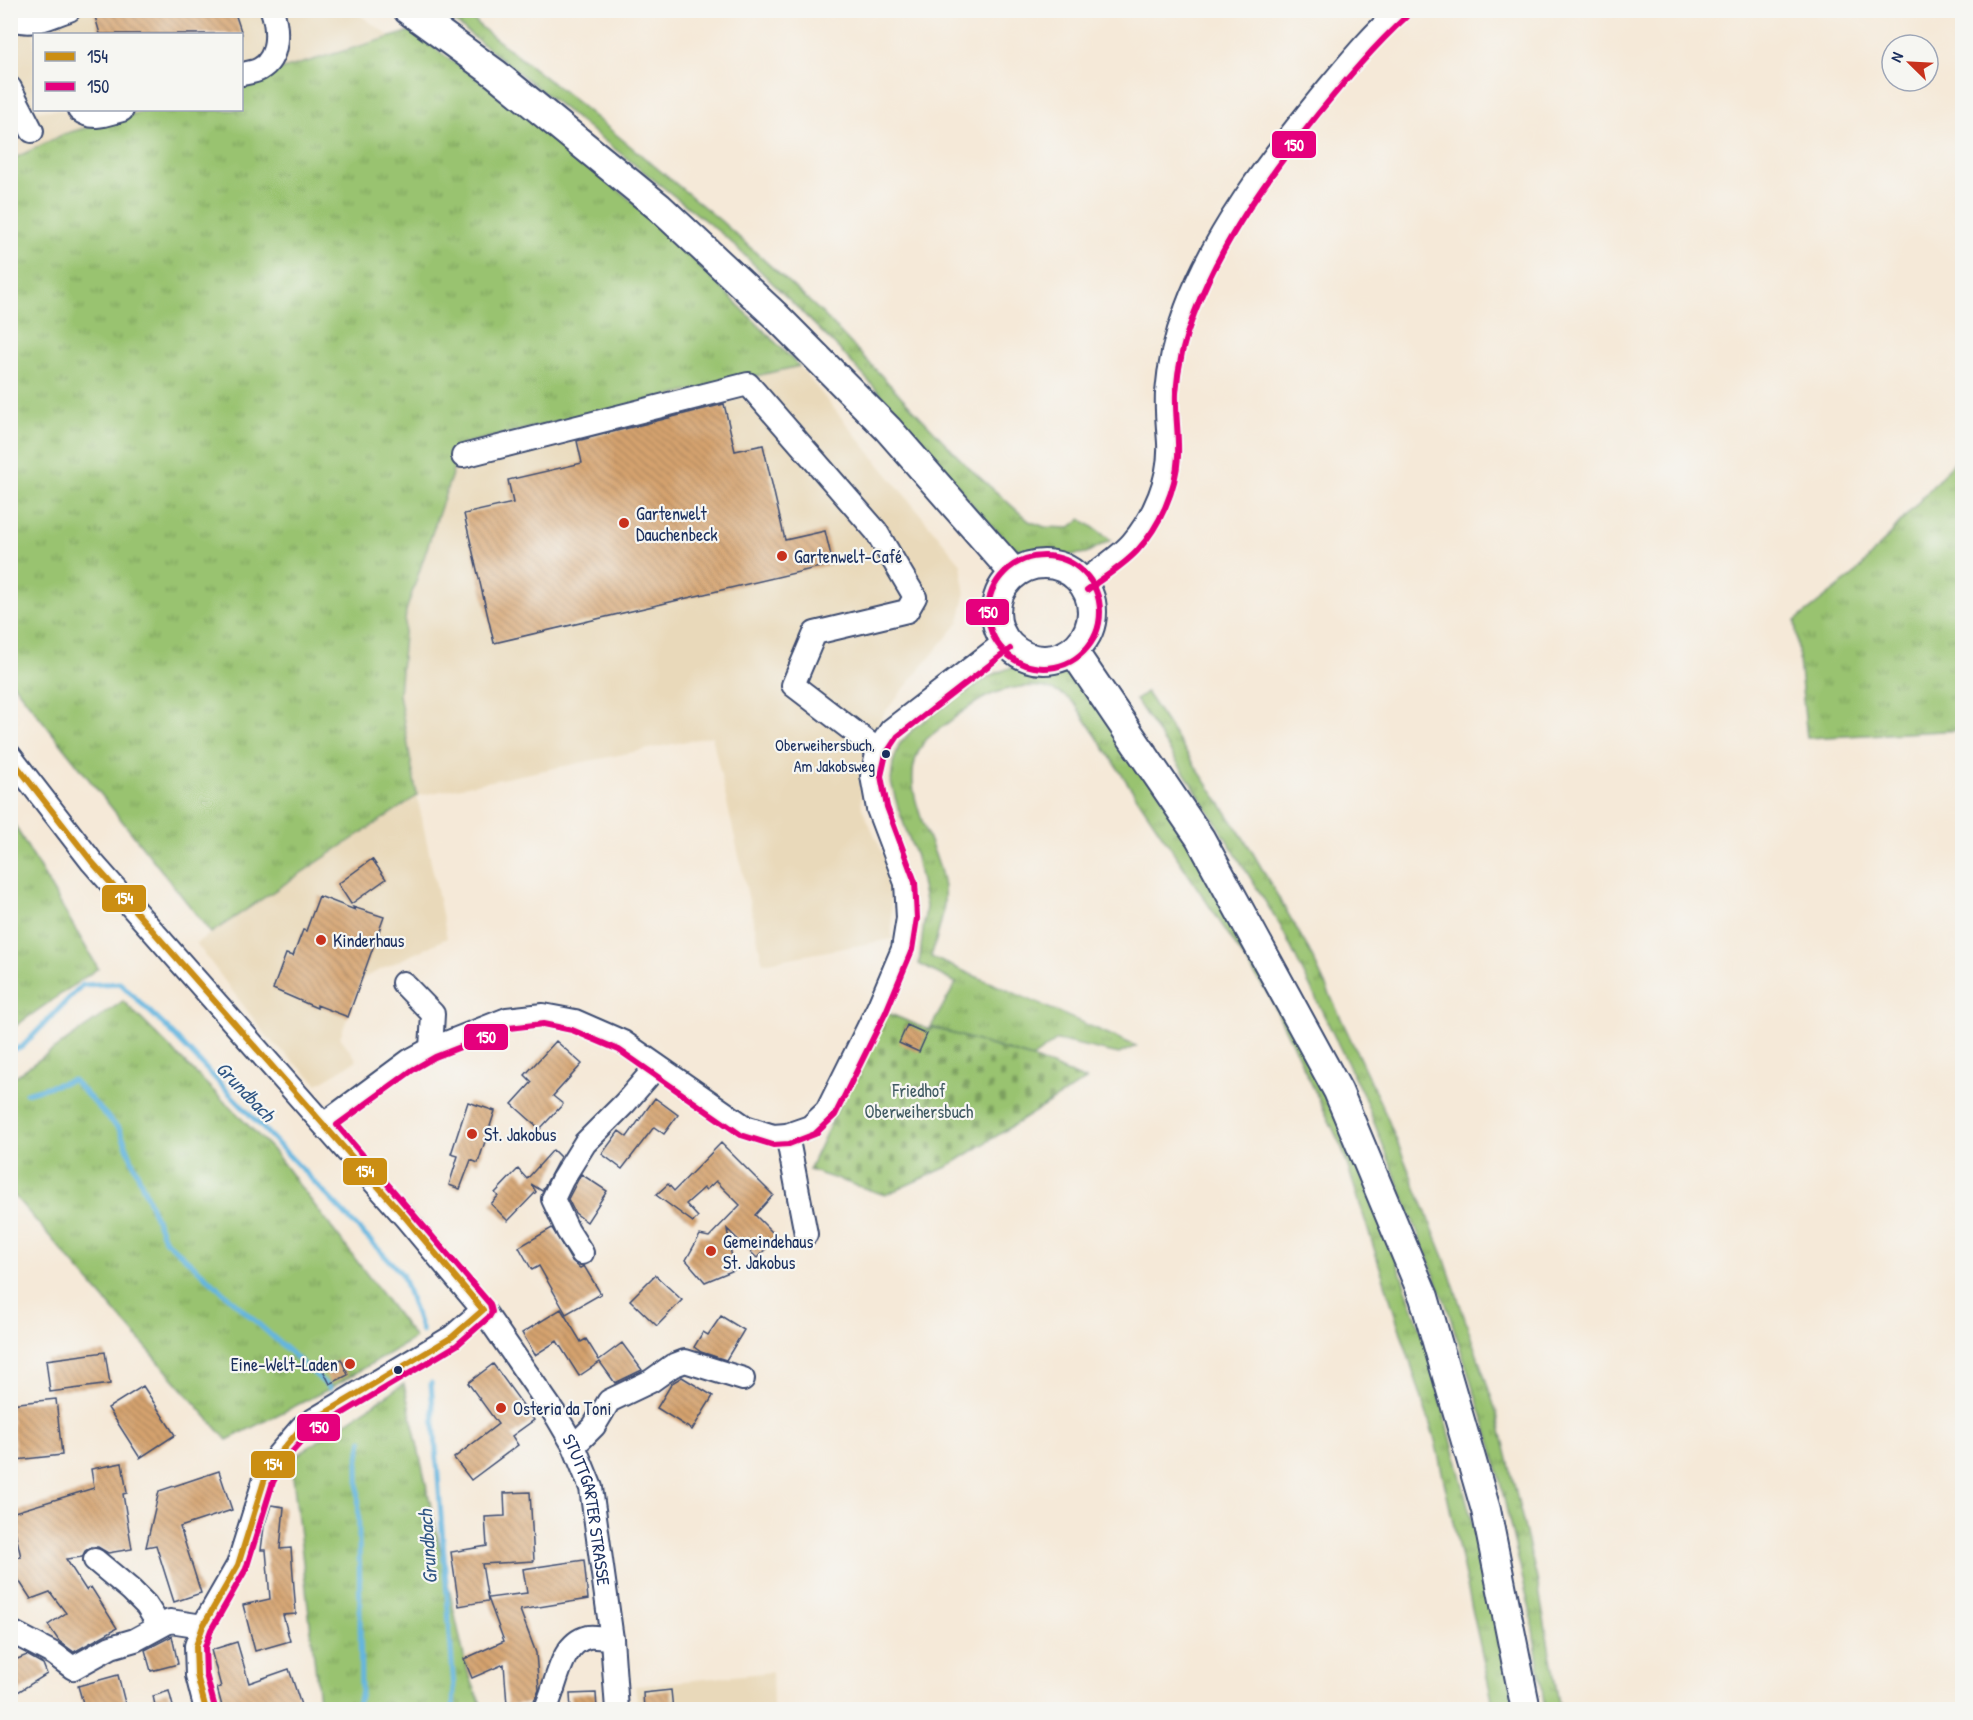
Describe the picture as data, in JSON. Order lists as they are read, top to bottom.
{
  "streets": {
    "street": ["STUTTGARTER STRASSE"]
  },
  "water": ["Grundbach"],
  "parks": ["Friedhof Oberweihersbuch"],
  "places": [
    "Gartenwelt Dauchenbeck",
    "Gartenwelt-Café",
    "Oberweihersbuch, Am Jakobsweg",
    "Kinderhaus",
    "St. Jakobus",
    "Gemeindehaus St. Jakobus",
    "Eine-Welt-Laden",
    "Osteria da Toni"
  ],
  "lines": ["transit line 150", "transit line 154"],
  "legend": ["154", "150"],
  "north": "top left"
}
